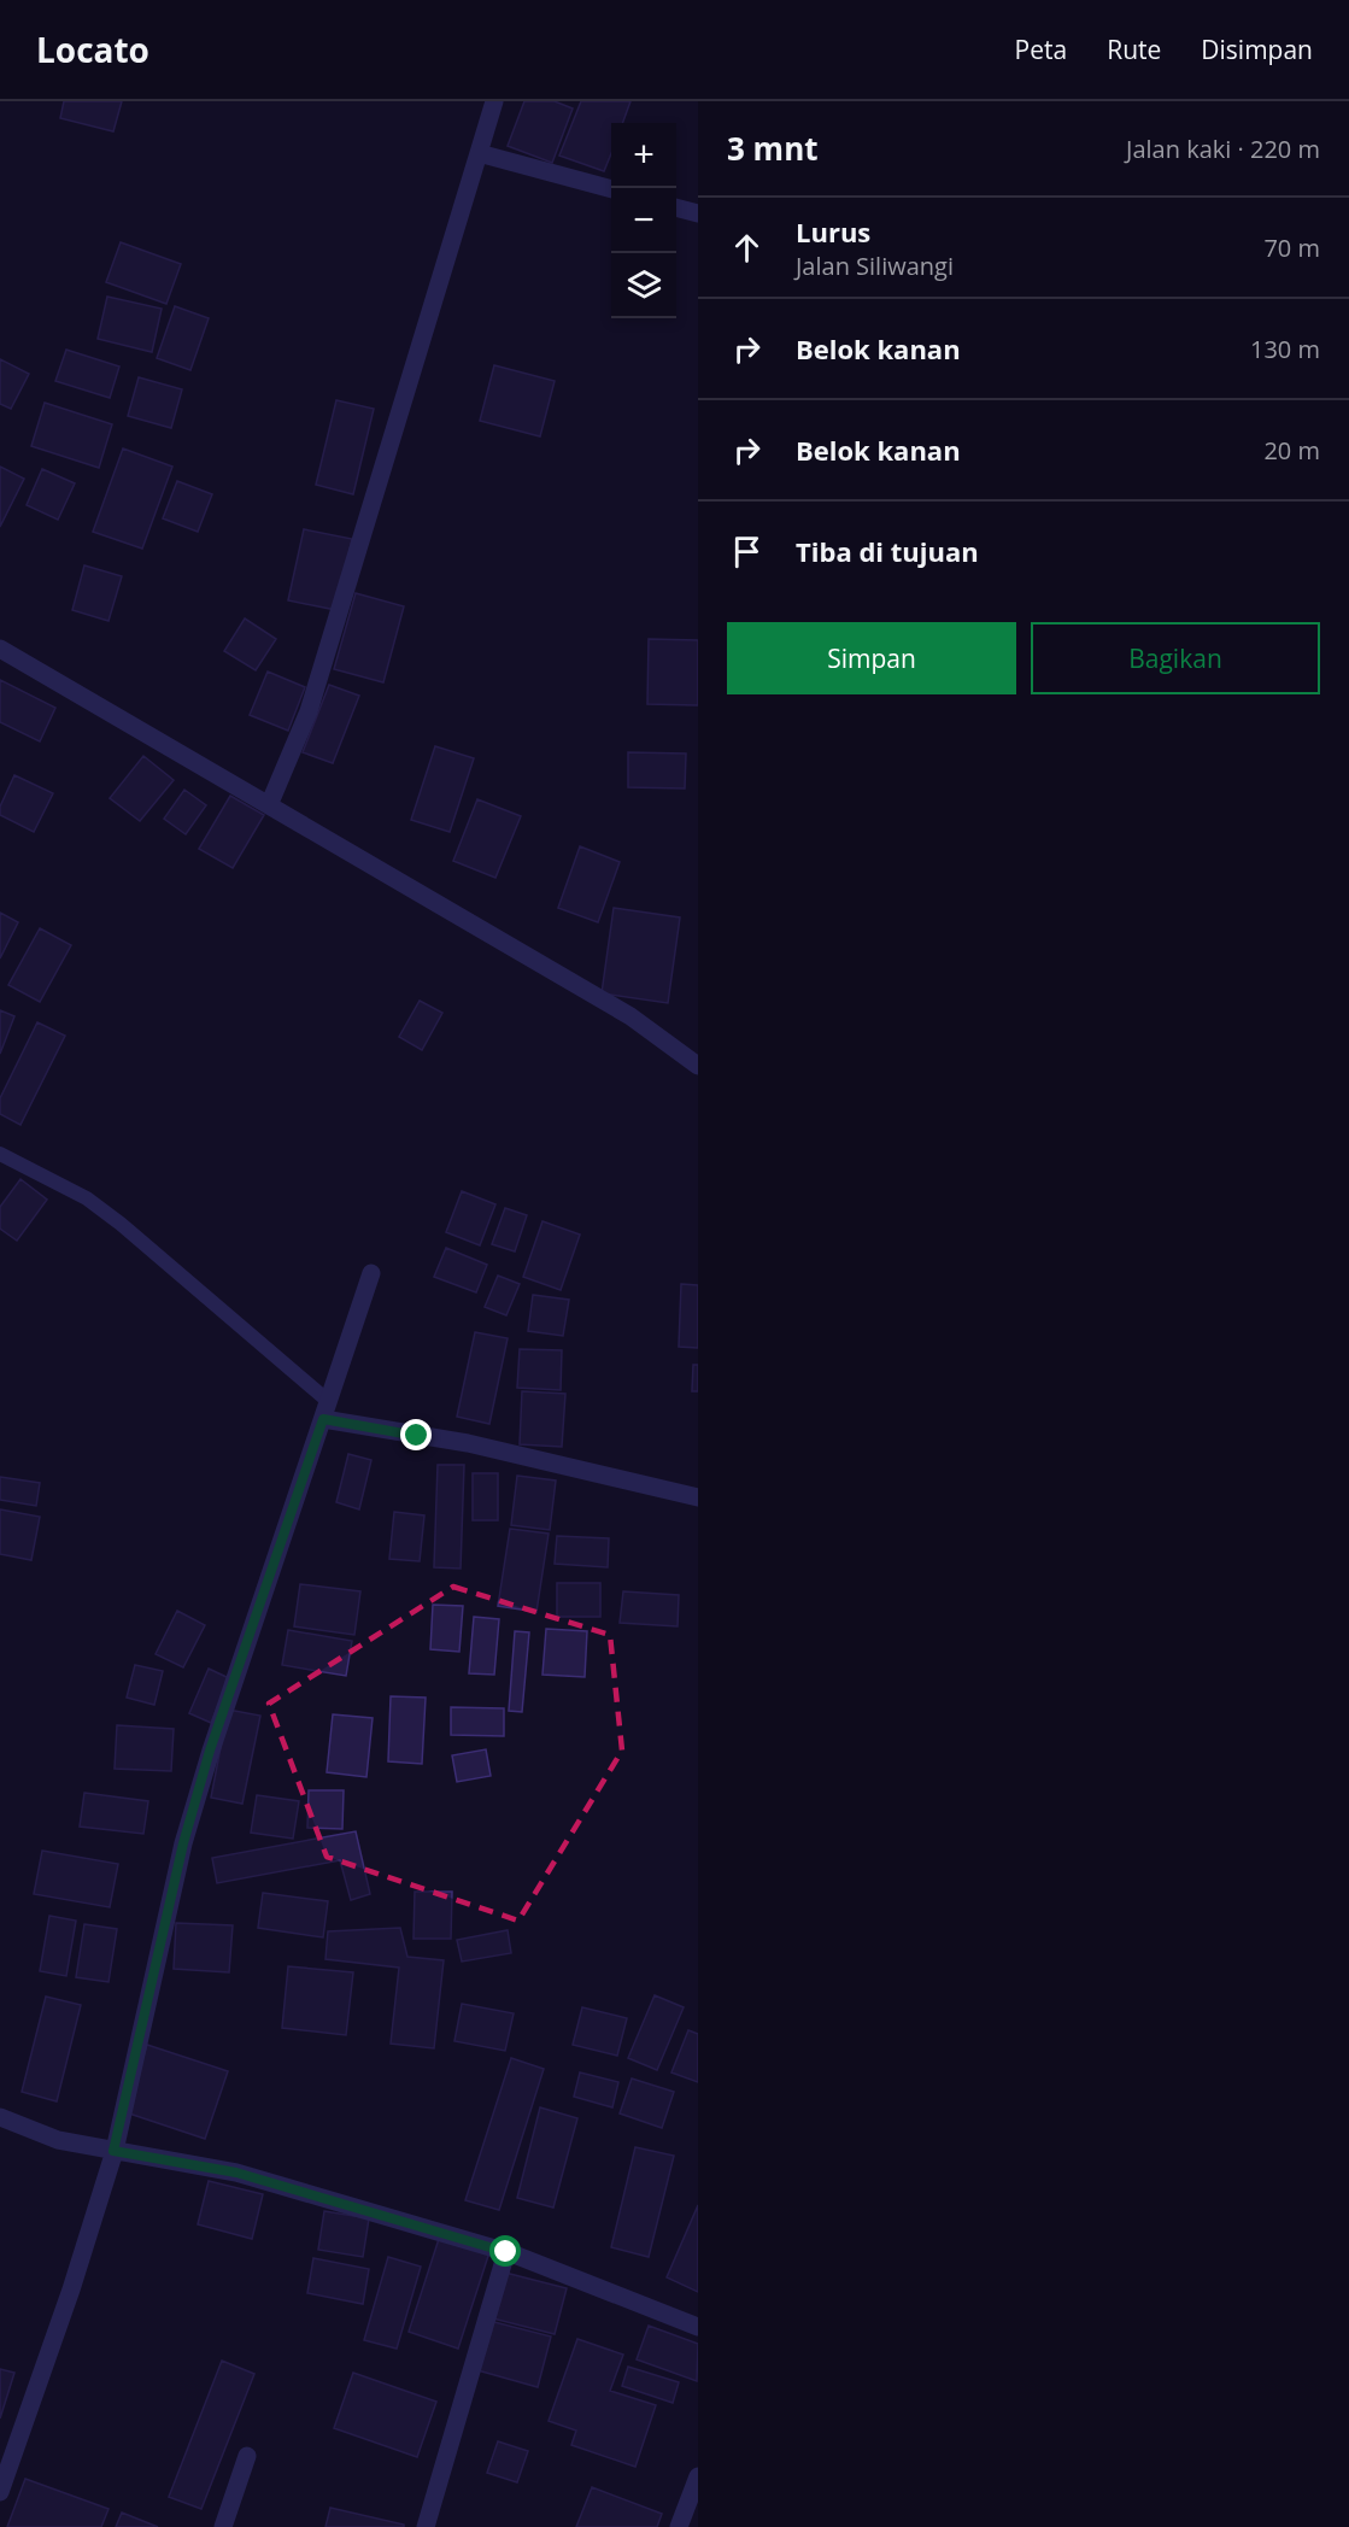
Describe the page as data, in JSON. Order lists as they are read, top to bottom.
{
  "page": {
    "header": "Locato",
    "nav": ["Peta", "Rute", "Disimpan"],
    "heading": ["3 mnt", "Jalan kaki · 220 m"],
    "map_buttons": ["+", "−"],
    "list": [
      ["Lurus", "Jalan Siliwangi", "70 m"],
      ["Belok kanan", "130 m"],
      ["Belok kanan", "20 m"],
      "Tiba di tujuan"
    ],
    "buttons": ["Simpan", "Bagikan"]
  }
}
